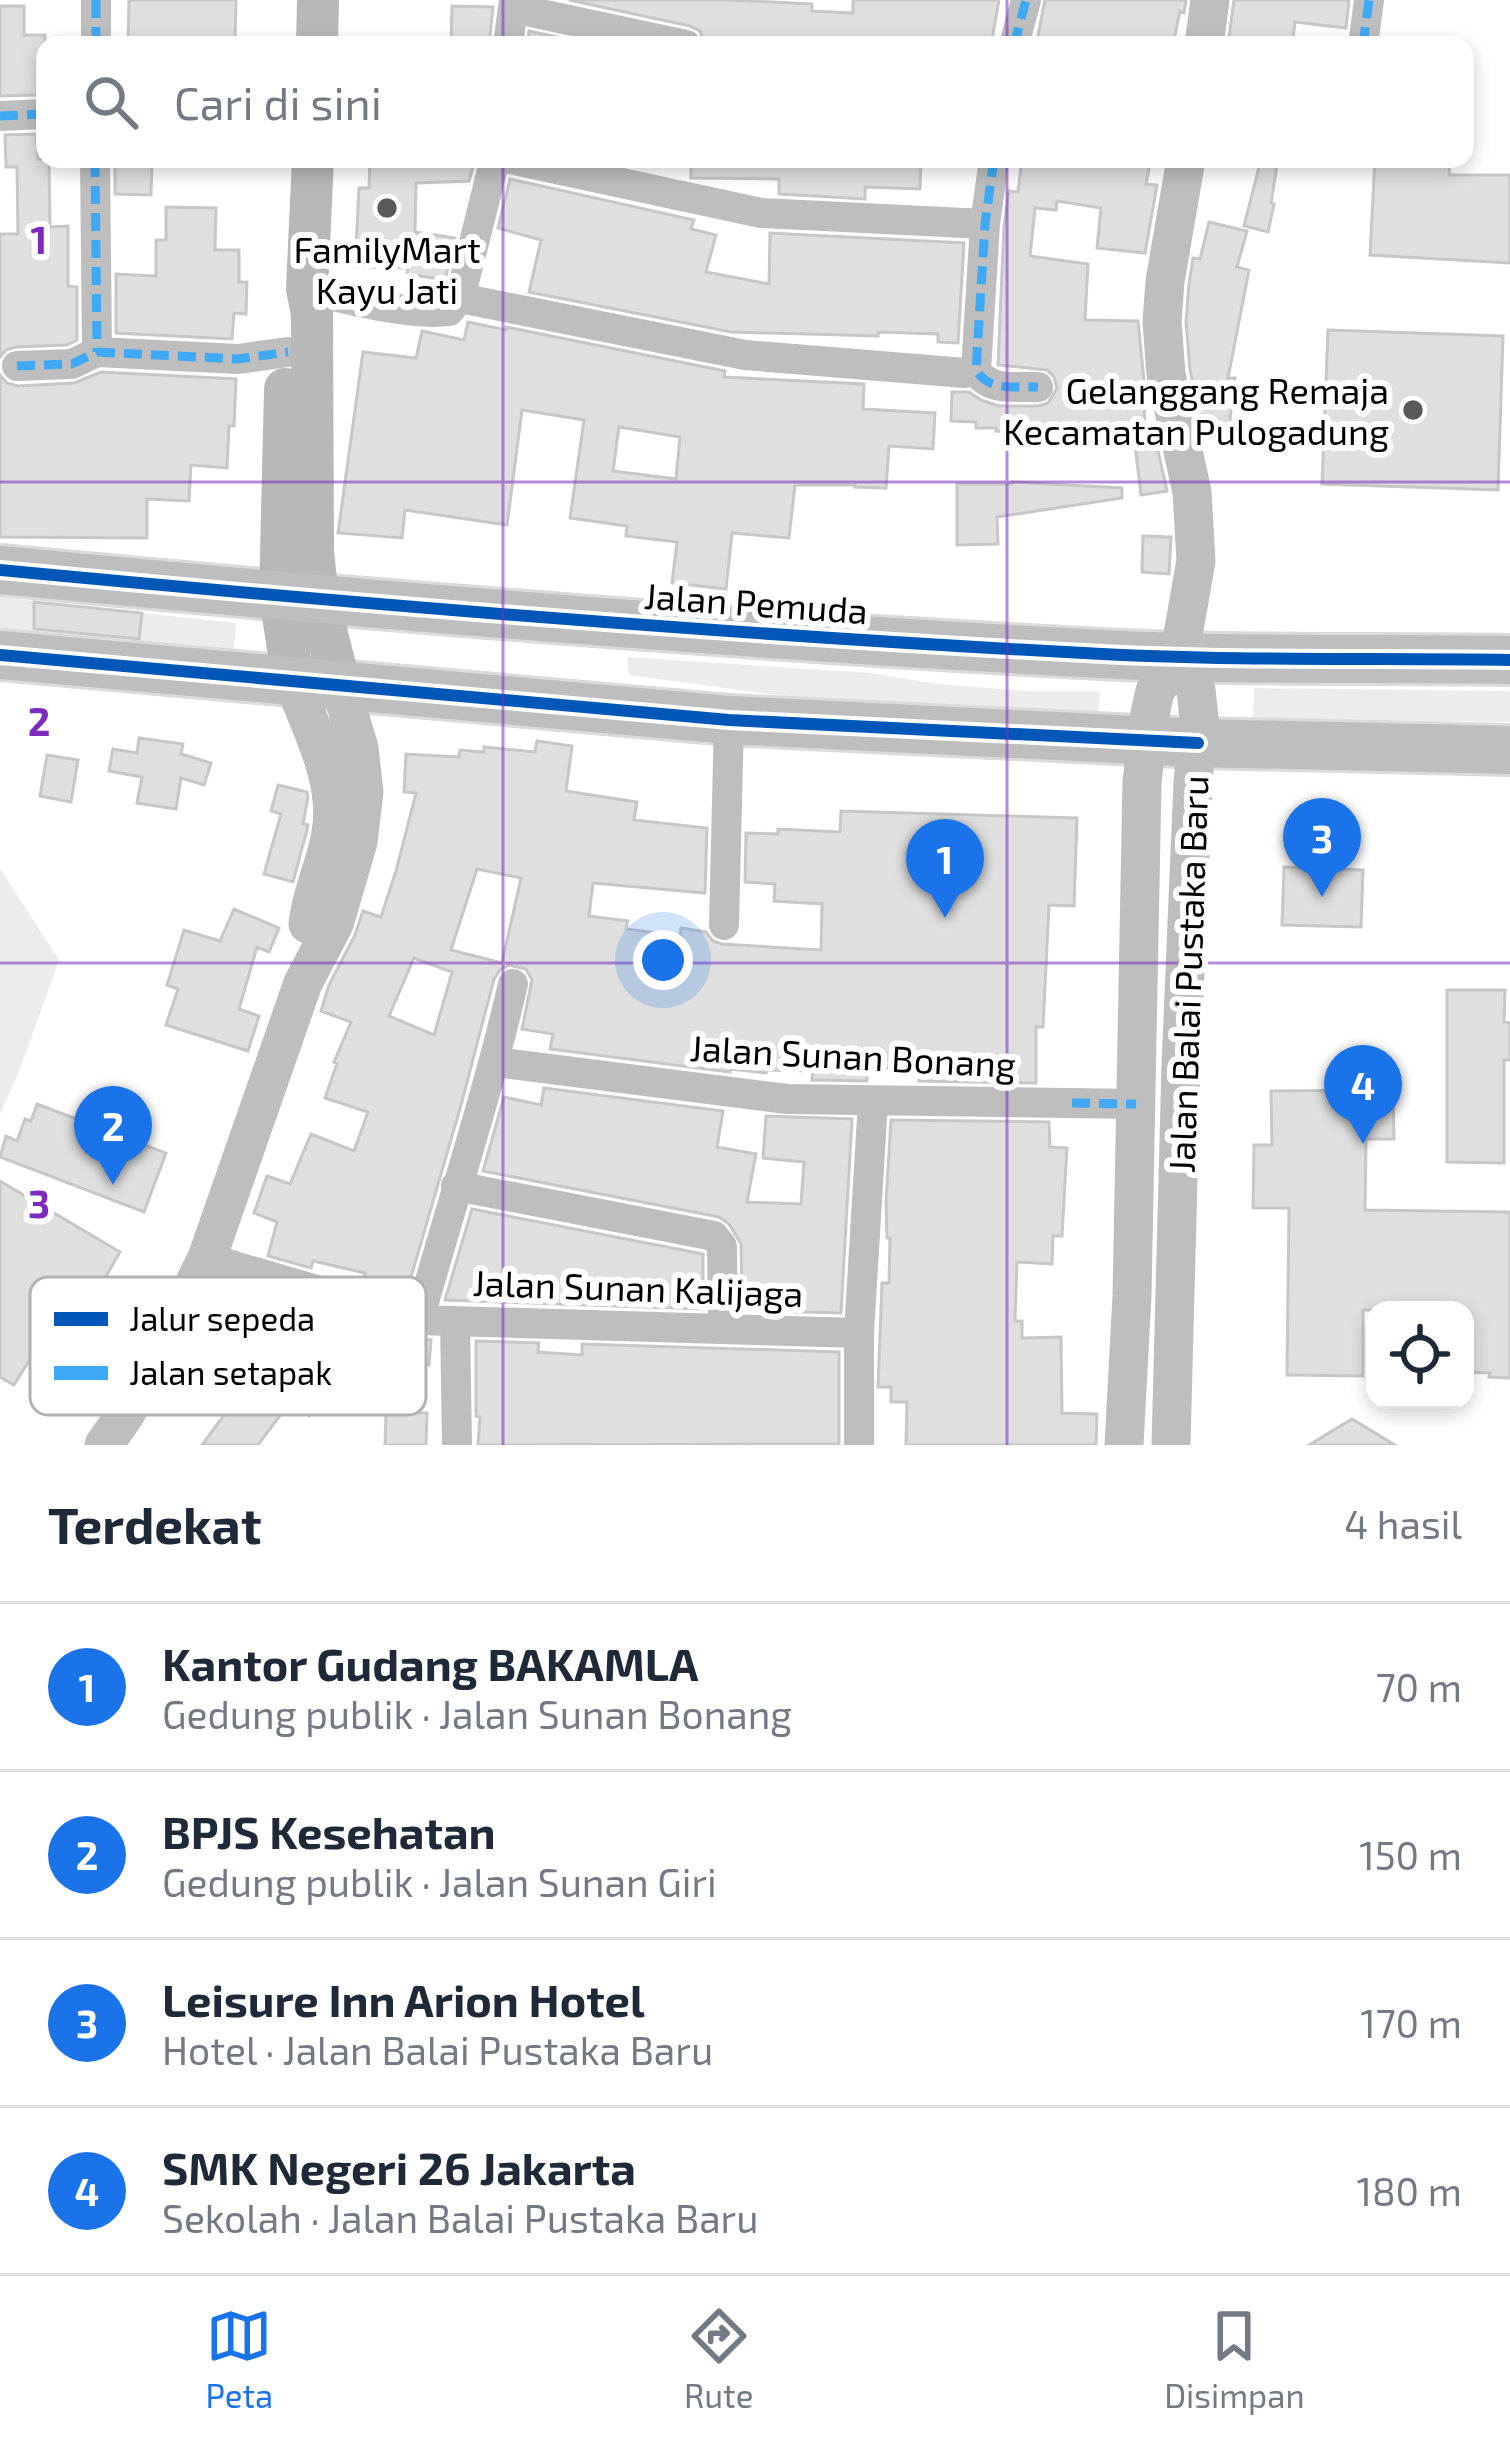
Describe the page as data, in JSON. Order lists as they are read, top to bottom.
{
  "streets": {
    "main road": ["Jalan Pemuda"],
    "street": ["Jalan Balai Pustaka Baru", "Jalan Sunan Bonang", "Jalan Sunan Kalijaga"]
  },
  "crossings": [
    ["Jalan Pemuda", "Jalan Balai Pustaka Baru"],
    ["Jalan Balai Pustaka Baru", "Jalan Sunan Bonang"]
  ],
  "places": ["FamilyMart Kayu Jati", "Gelanggang Remaja Kecamatan Pulogadung"],
  "legend": ["Jalur sepeda", "Jalan setapak"],
  "page": {
    "search": "Cari di sini",
    "pins": [
      "3",
      "1",
      "4",
      "2"
    ],
    "heading": ["Terdekat", "4 hasil"],
    "list": [
      {
        "mark": "1",
        "name": "Kantor Gudang BAKAMLA",
        "note": "Gedung publik · Jalan Sunan Bonang",
        "value": "70 m"
      },
      {
        "mark": "2",
        "name": "BPJS Kesehatan",
        "note": "Gedung publik · Jalan Sunan Giri",
        "value": "150 m"
      },
      {
        "mark": "3",
        "name": "Leisure Inn Arion Hotel",
        "note": "Hotel · Jalan Balai Pustaka Baru",
        "value": "170 m"
      },
      {
        "mark": "4",
        "name": "SMK Negeri 26 Jakarta",
        "note": "Sekolah · Jalan Balai Pustaka Baru",
        "value": "180 m"
      }
    ],
    "nav": ["Peta", "Rute", "Disimpan"]
  },
  "grid": {
    "rows": ["1", "2", "3"]
  }
}
